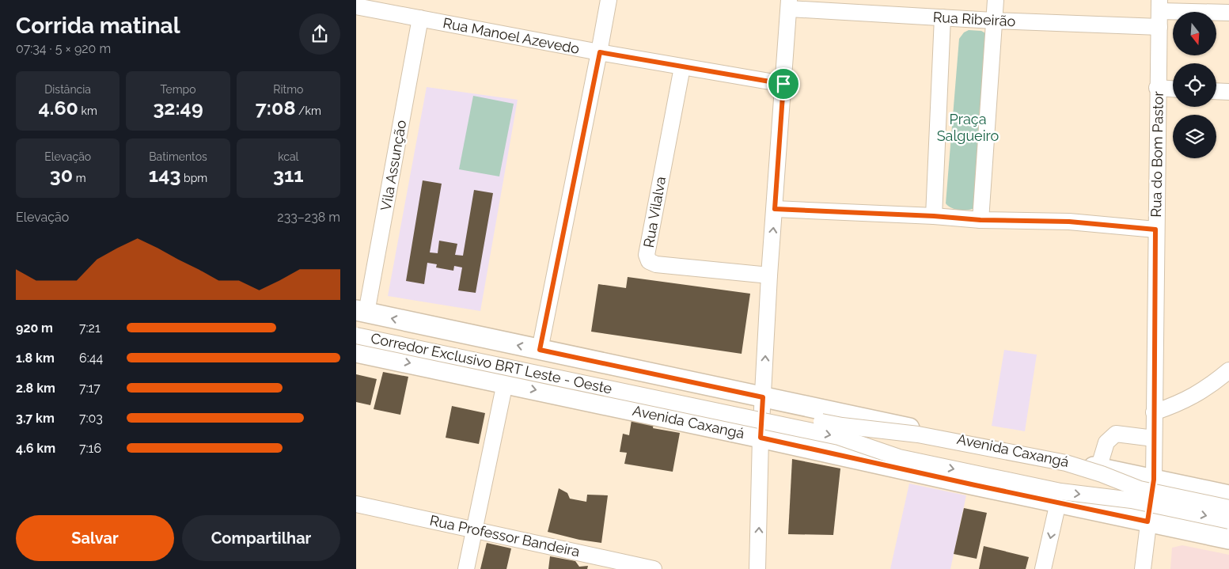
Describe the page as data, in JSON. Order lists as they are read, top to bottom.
{
  "streets": {
    "main road": ["Avenida Caxangá"],
    "street": [
      "Rua Ribeirão",
      "Rua Manoel Azevedo",
      "Rua do Bom Pastor",
      "Vila Assunção",
      "Rua Vilalva",
      "Corredor Exclusivo BRT Leste - Oeste",
      "Rua Professor Bandeira"
    ]
  },
  "crossings": [
    ["Rua Ribeirão", "Rua do Bom Pastor"],
    ["Rua Manoel Azevedo", "Vila Assunção"],
    ["Rua Manoel Azevedo", "Rua Vilalva"],
    ["Rua do Bom Pastor", "Avenida Caxangá"],
    ["Vila Assunção", "Corredor Exclusivo BRT Leste - Oeste"],
    ["Vila Assunção", "Avenida Caxangá"],
    ["Corredor Exclusivo BRT Leste - Oeste", "Avenida Caxangá"]
  ],
  "parks": ["Praça Salgueiro"],
  "north": "bottom",
  "page": {
    "heading": ["Corrida matinal", "07:34 · 5 × 920 m"],
    "stats": [
      ["Distância", "4.60 km"],
      ["Tempo", "32:49"],
      ["Ritmo", "7:08 /km"],
      ["Elevação", "30 m"],
      ["Batimentos", "143 bpm"],
      ["kcal", "311"]
    ],
    "chart": ["Elevação", "233–238 m"],
    "list": [
      {
        "name": "920 m",
        "note": "7:21"
      },
      {
        "name": "1.8 km",
        "note": "6:44"
      },
      {
        "name": "2.8 km",
        "note": "7:17"
      },
      {
        "name": "3.7 km",
        "note": "7:03"
      },
      {
        "name": "4.6 km",
        "note": "7:16"
      }
    ],
    "buttons": ["Salvar", "Compartilhar"]
  }
}
